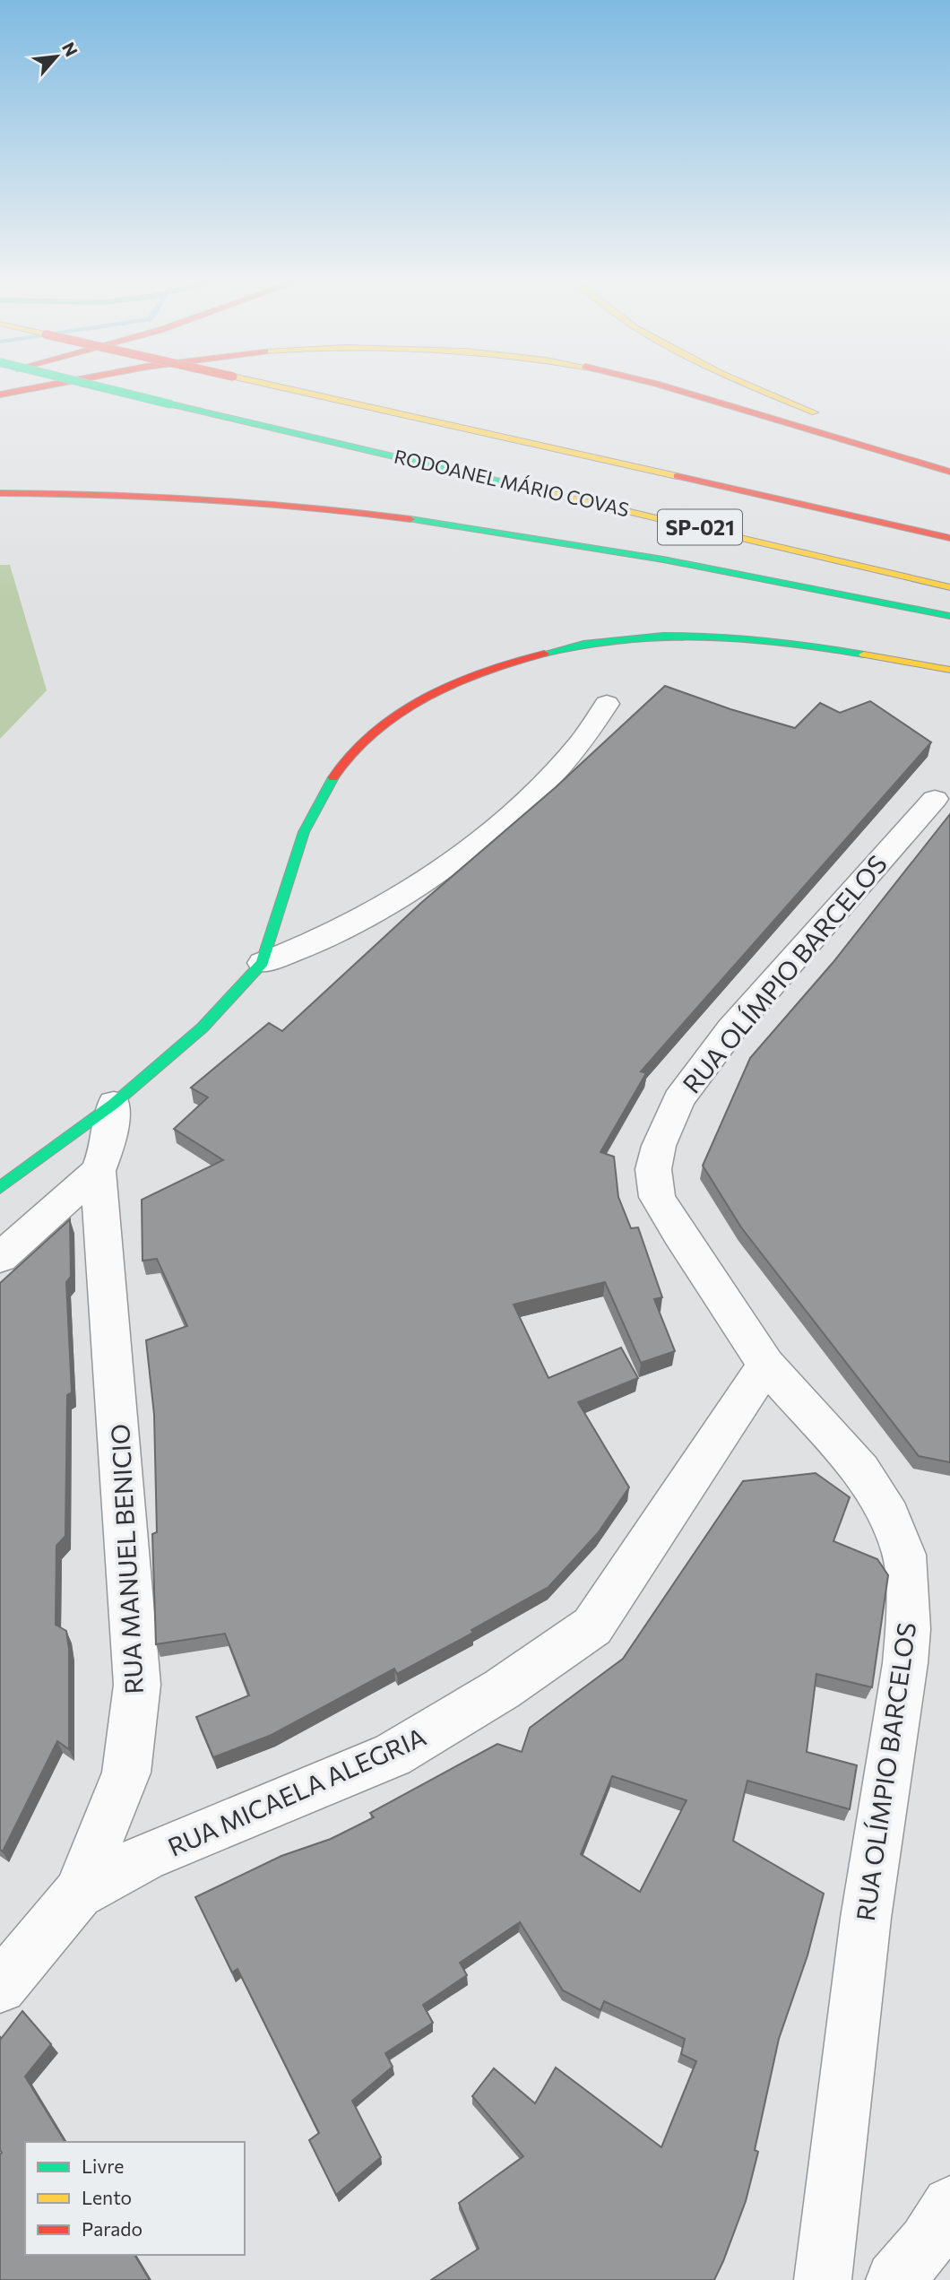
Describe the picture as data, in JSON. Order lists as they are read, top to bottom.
{
  "streets": {
    "main road": ["RODOANEL MÁRIO COVAS", "SP-021"],
    "street": ["RUA OLÍMPIO BARCELOS", "RUA MANUEL BENICIO", "RUA MICAELA ALEGRIA"]
  },
  "crossings": [
    ["RUA OLÍMPIO BARCELOS", "RUA MICAELA ALEGRIA"],
    ["RUA MANUEL BENICIO", "RUA MICAELA ALEGRIA"]
  ],
  "legend": ["Livre", "Lento", "Parado"],
  "north": "top right"
}
